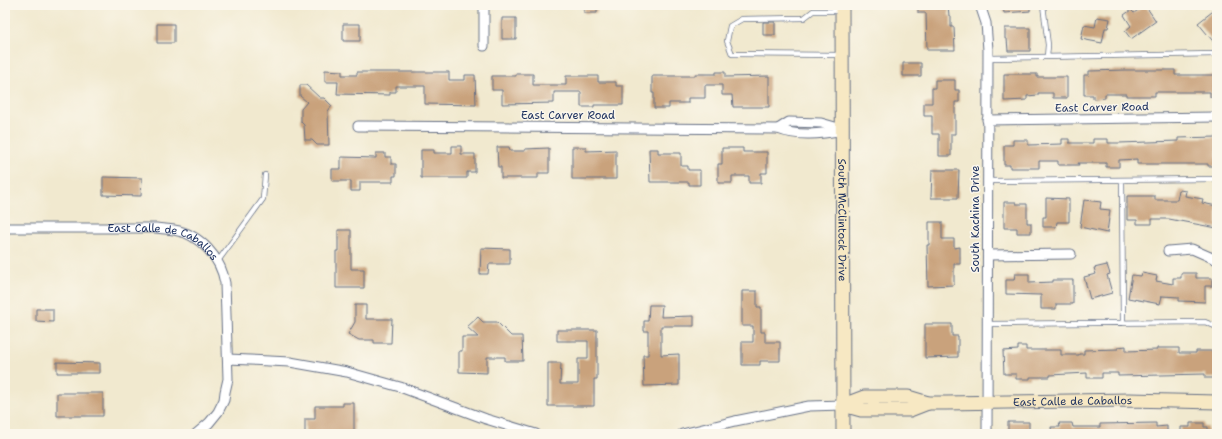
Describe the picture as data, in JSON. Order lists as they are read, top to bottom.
{
  "streets": {
    "main road": ["South McClintock Drive", "East Calle de Caballos"],
    "street": ["East Carver Road", "South Kachina Drive"]
  },
  "crossings": [
    ["East Carver Road", "South Kachina Drive"],
    ["East Carver Road", "South McClintock Drive"],
    ["South Kachina Drive", "East Calle de Caballos"],
    ["South McClintock Drive", "East Calle de Caballos"]
  ]
}
